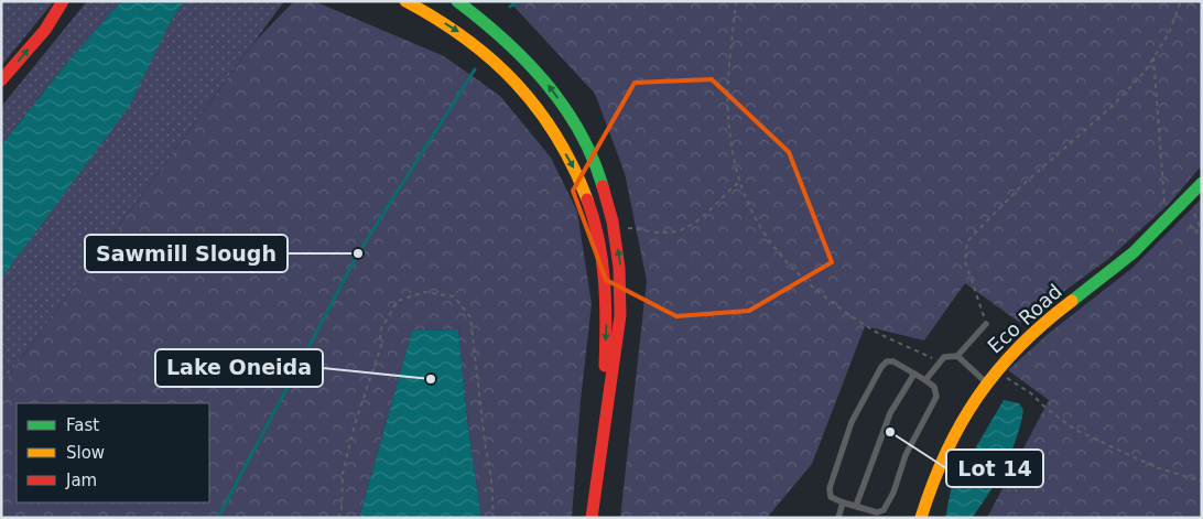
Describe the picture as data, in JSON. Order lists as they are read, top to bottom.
{
  "streets": {
    "main road": ["Eco Road"]
  },
  "places": ["Sawmill Slough", "Lake Oneida", "Lot 14"],
  "legend": ["Fast", "Slow", "Jam"]
}
